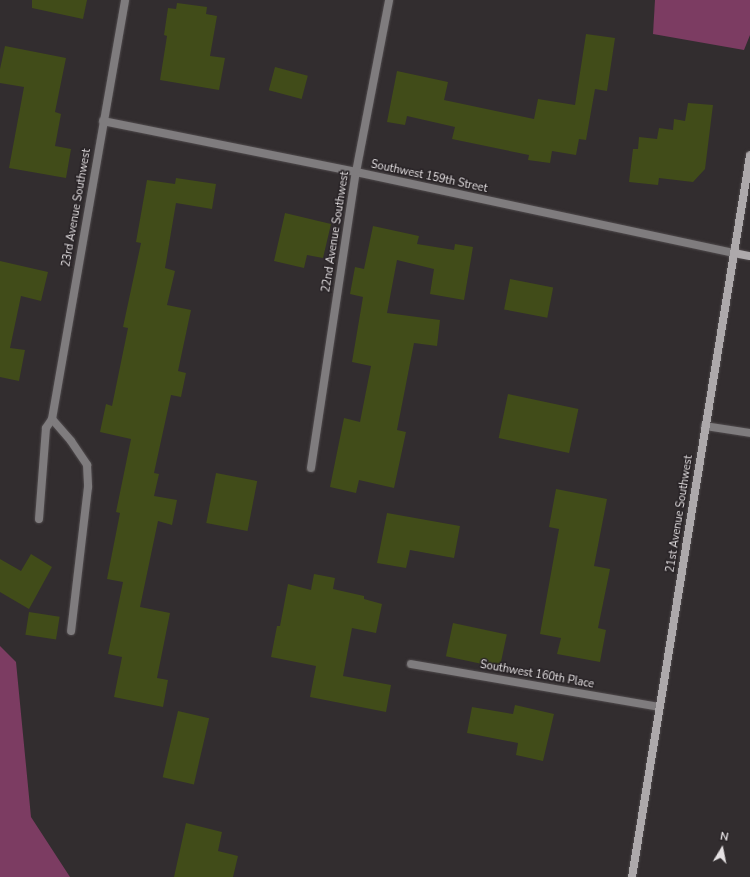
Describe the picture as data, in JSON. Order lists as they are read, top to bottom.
{
  "streets": {
    "street": [
      "Southwest 159th Street",
      "23rd Avenue Southwest",
      "22nd Avenue Southwest",
      "21st Avenue Southwest",
      "Southwest 160th Place"
    ]
  },
  "crossings": [
    ["Southwest 159th Street", "23rd Avenue Southwest"],
    ["Southwest 159th Street", "22nd Avenue Southwest"],
    ["Southwest 159th Street", "21st Avenue Southwest"],
    ["21st Avenue Southwest", "Southwest 160th Place"]
  ],
  "north": "top"
}
